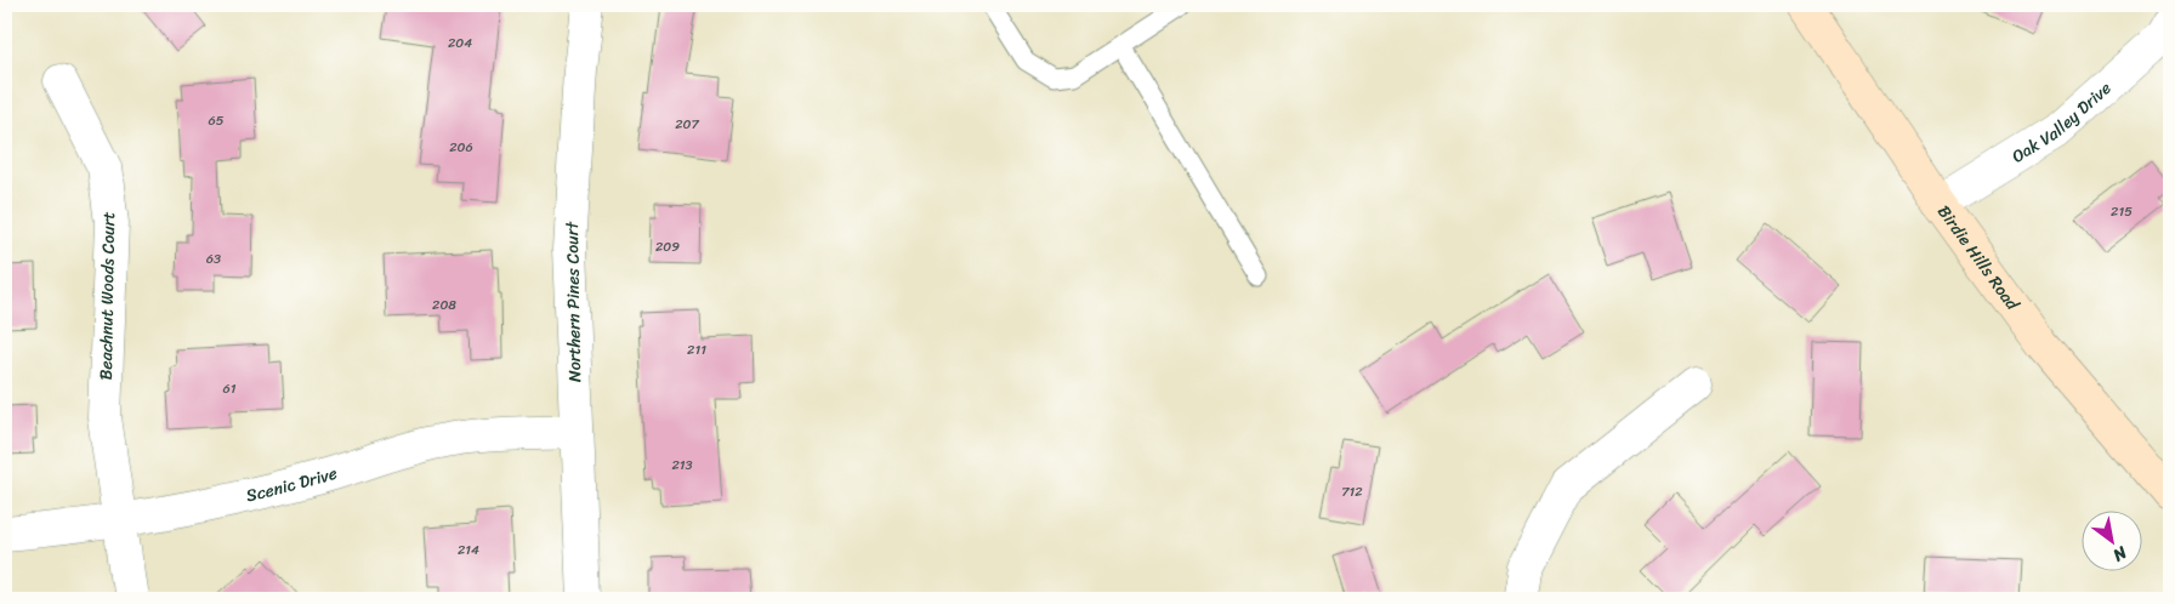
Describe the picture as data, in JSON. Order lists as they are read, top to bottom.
{
  "streets": {
    "main road": ["Birdie Hills Road"],
    "street": [
      "Oak Valley Drive",
      "Beachnut Woods Court",
      "Northern Pines Court",
      "Scenic Drive"
    ]
  },
  "crossings": [
    ["Oak Valley Drive", "Birdie Hills Road"],
    ["Beachnut Woods Court", "Scenic Drive"],
    ["Northern Pines Court", "Scenic Drive"]
  ],
  "house_numbers": [
    "204",
    "65",
    "207",
    "206",
    "215",
    "209",
    "63",
    "208",
    "211",
    "61",
    "213",
    "712",
    "214"
  ],
  "north": "bottom right"
}
